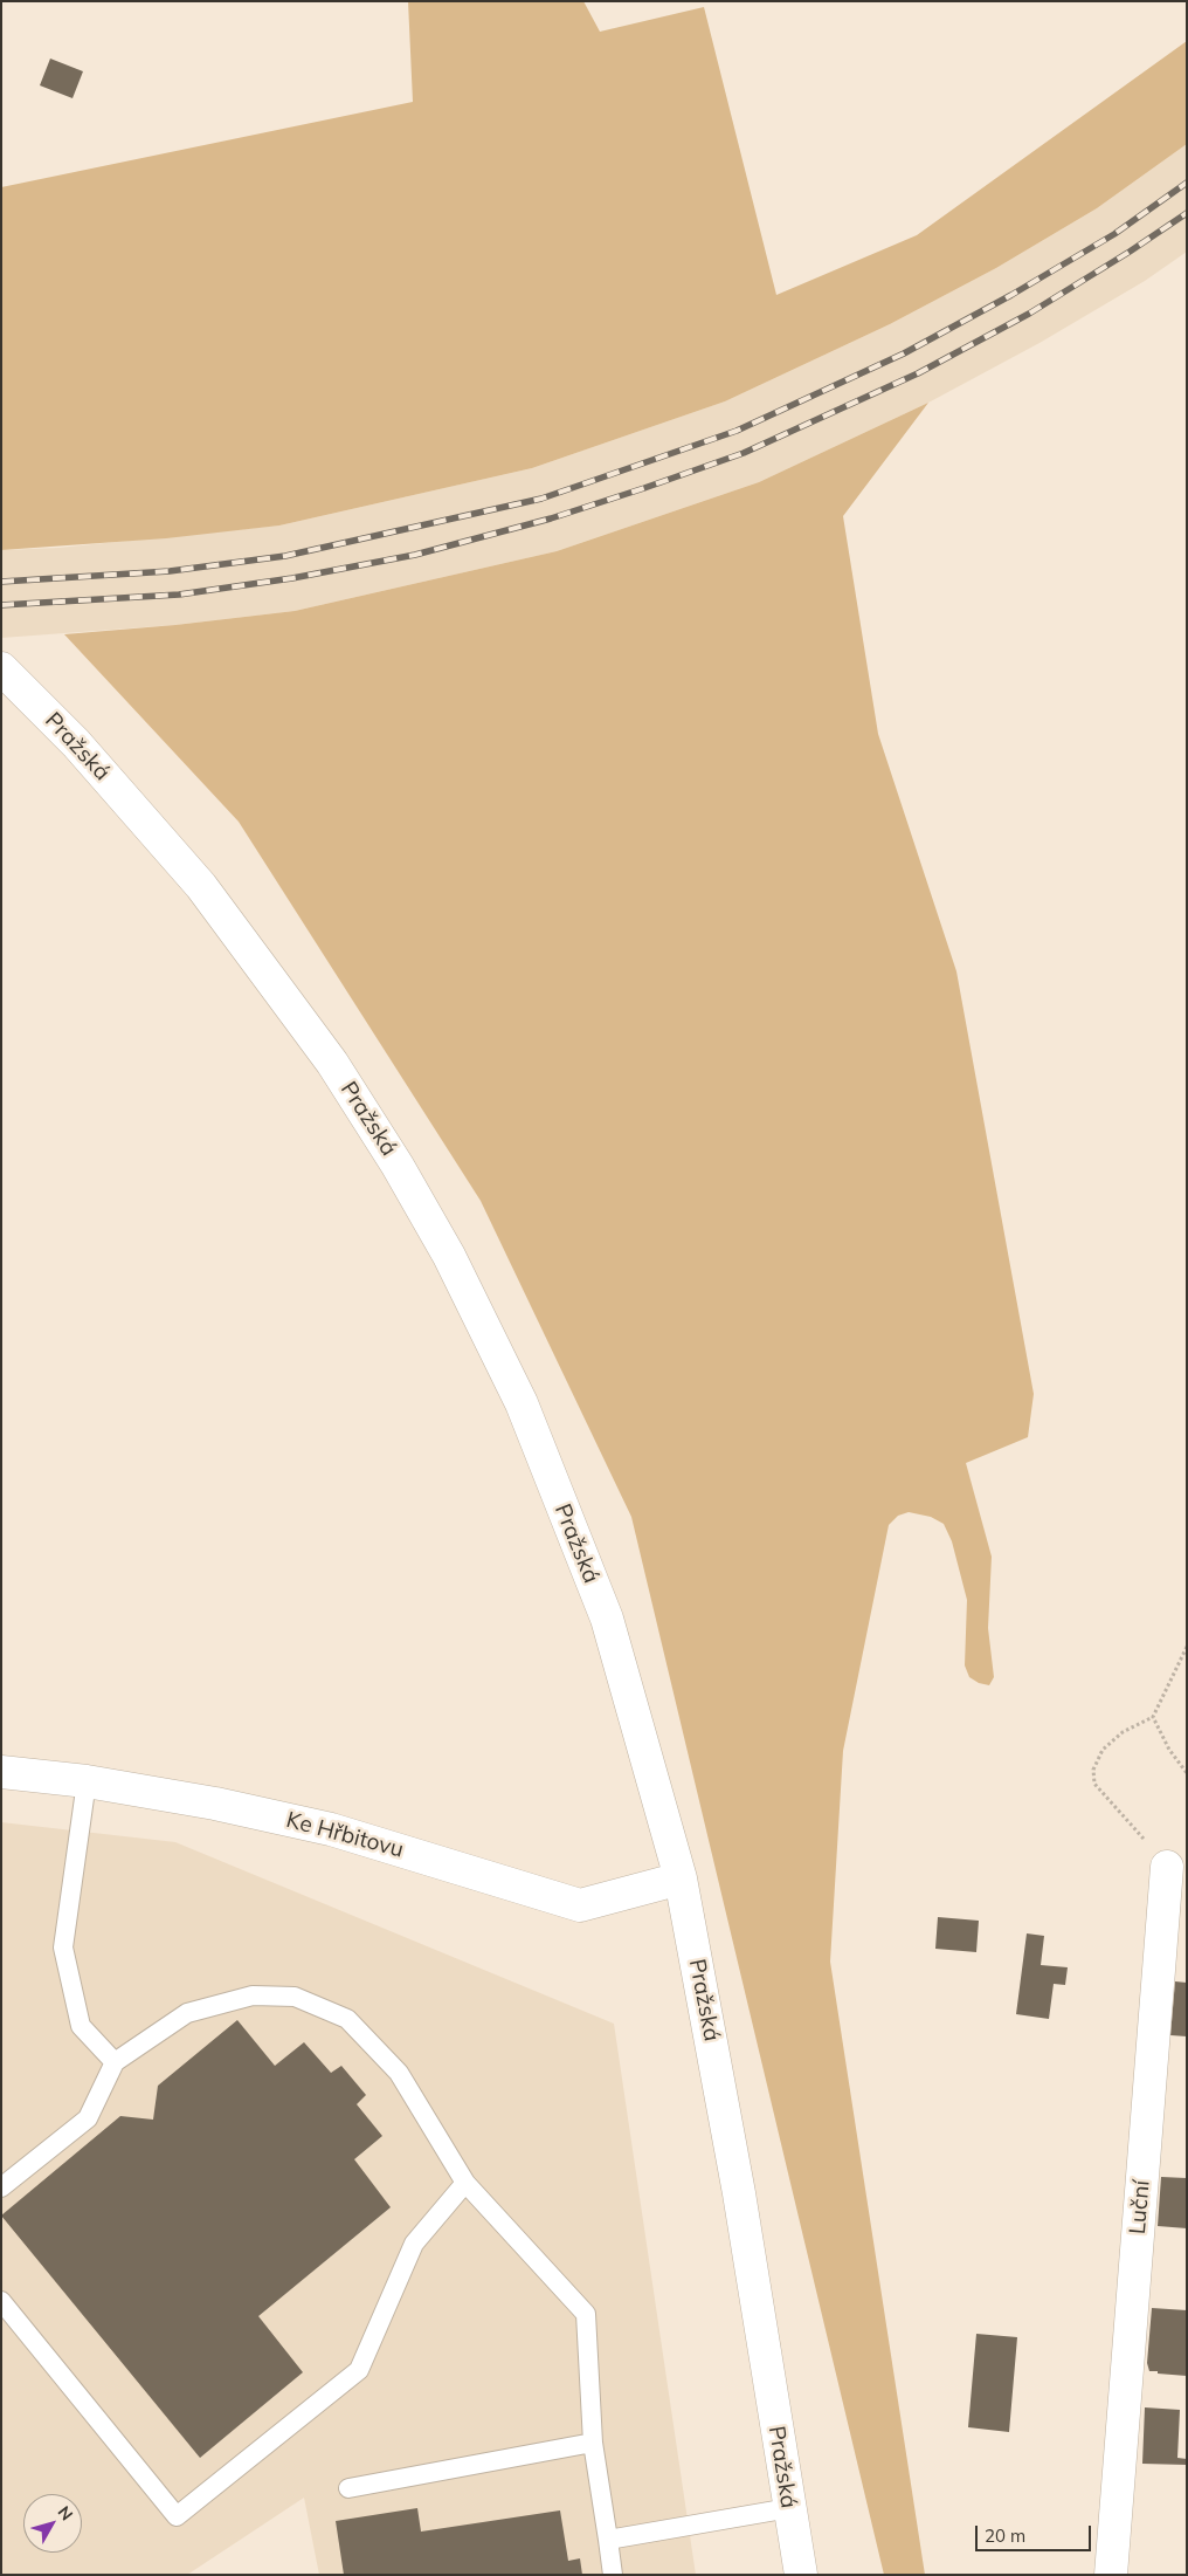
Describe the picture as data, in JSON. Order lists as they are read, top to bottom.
{
  "streets": {
    "main road": ["Pražská", "Ke Hřbitovu", "Luční"]
  },
  "crossings": [
    ["Pražská", "Ke Hřbitovu"]
  ],
  "scale_bar": "20 m",
  "north": "top right"
}
